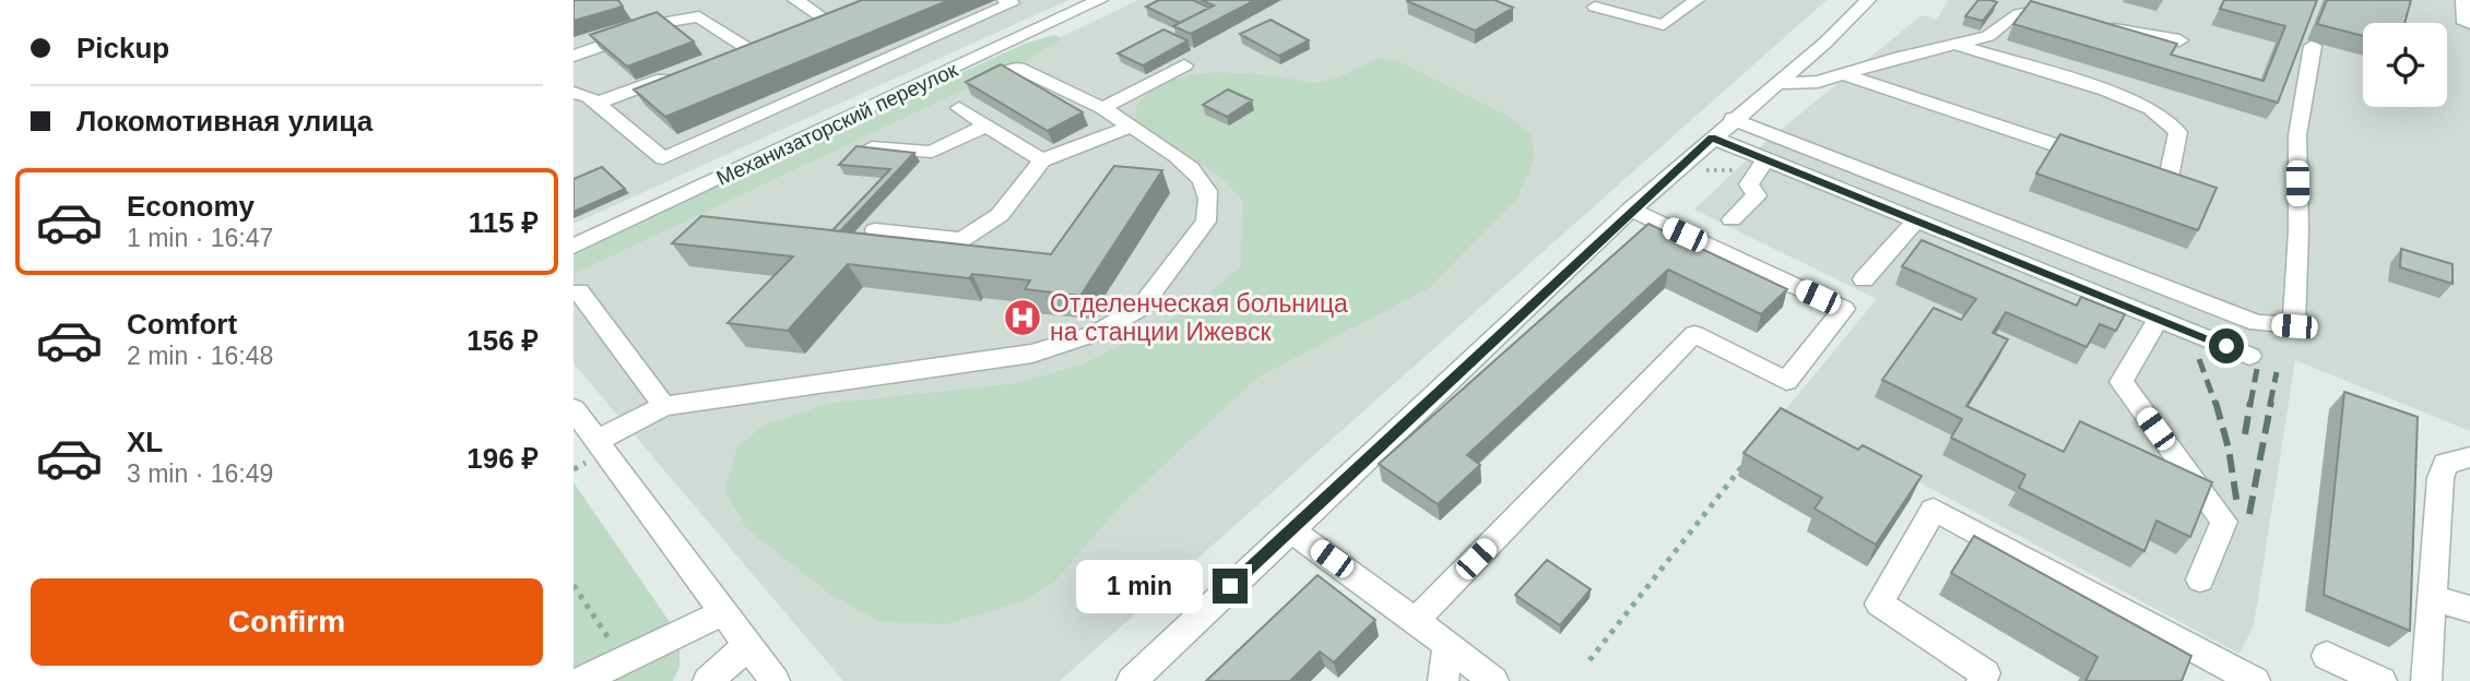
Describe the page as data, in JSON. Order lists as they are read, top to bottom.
{
  "streets": {
    "street": ["Механизаторский переулок"]
  },
  "places": {
    "hospital": ["Отделенческая больница на станции Ижевск"]
  },
  "page": {
    "banner": ["Pickup", "Локомотивная улица"],
    "list": [
      {
        "name": "Economy",
        "note": "1 min · 16:47",
        "value": "115 ₽"
      },
      {
        "name": "Comfort",
        "note": "2 min · 16:48",
        "value": "156 ₽"
      },
      {
        "name": "XL",
        "note": "3 min · 16:49",
        "value": "196 ₽"
      }
    ],
    "bubble": "1 min",
    "buttons": "Confirm"
  }
}
